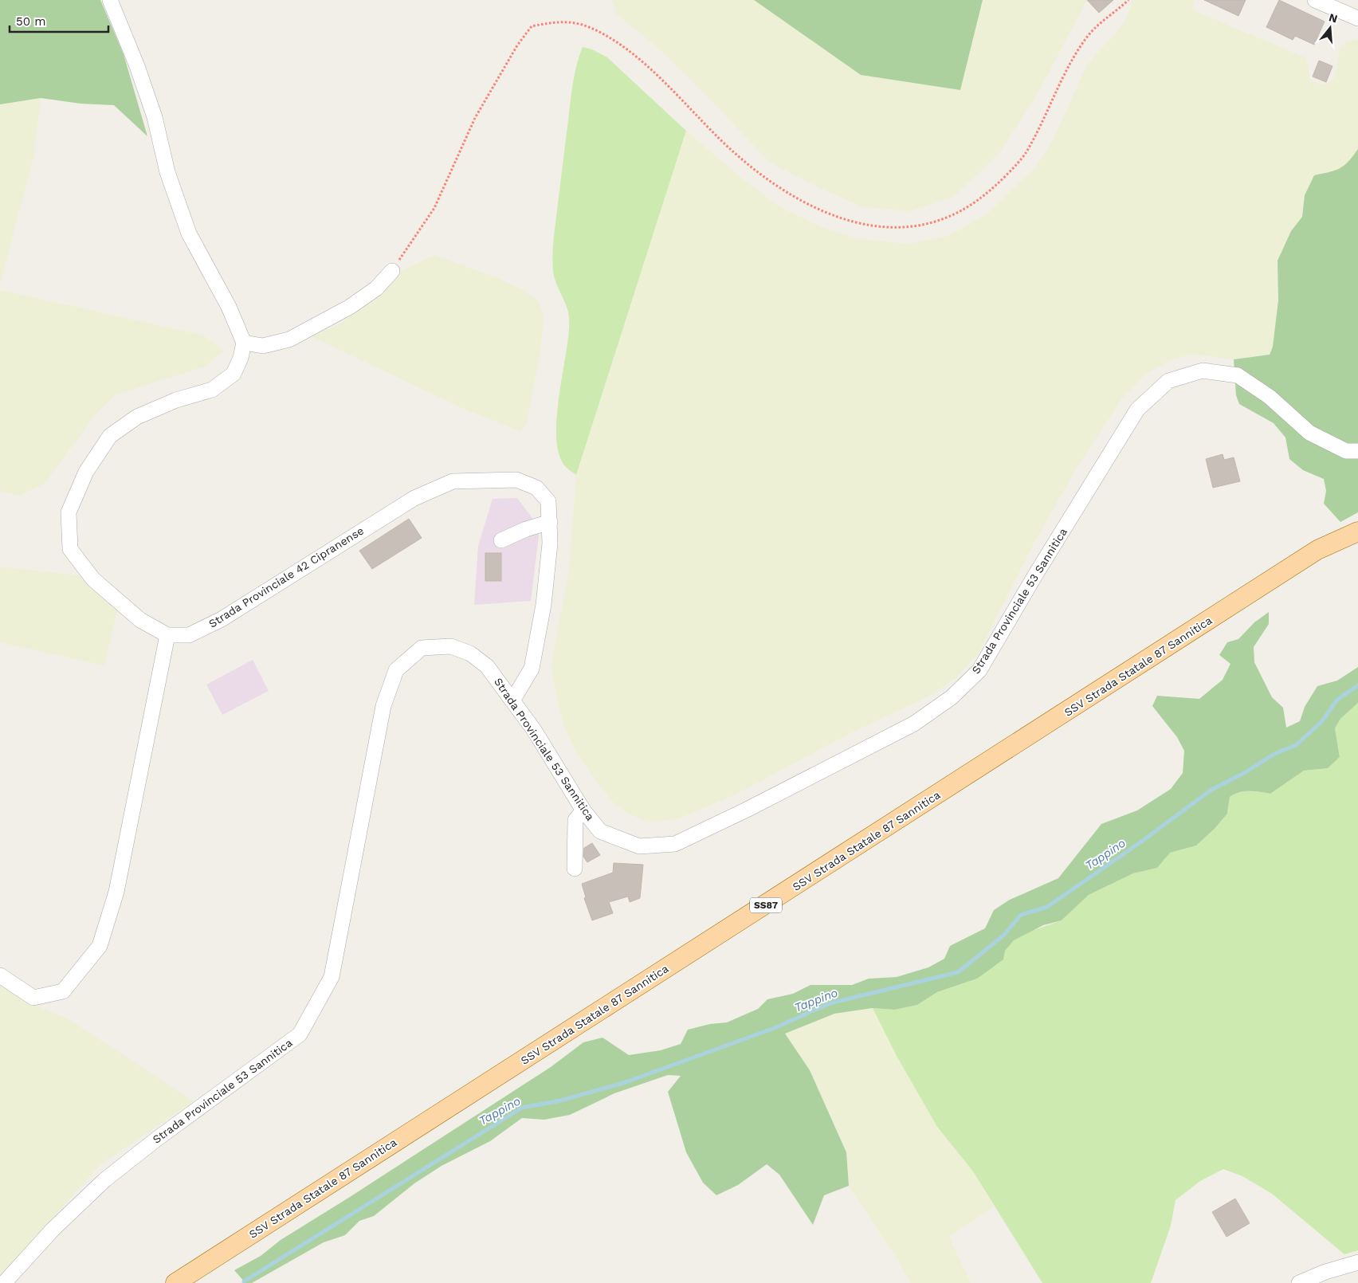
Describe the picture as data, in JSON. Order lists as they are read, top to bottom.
{
  "streets": {
    "main road": ["SSV Strada Statale 87 Sannitica", "SS87"],
    "street": ["Strada Provinciale 42 Cipranense", "Strada Provinciale 53 Sannitica"]
  },
  "crossings": [
    ["Strada Provinciale 42 Cipranense", "Strada Provinciale 53 Sannitica"]
  ],
  "water": ["Tappino"],
  "scale_bar": "50 m",
  "north": "top"
}
